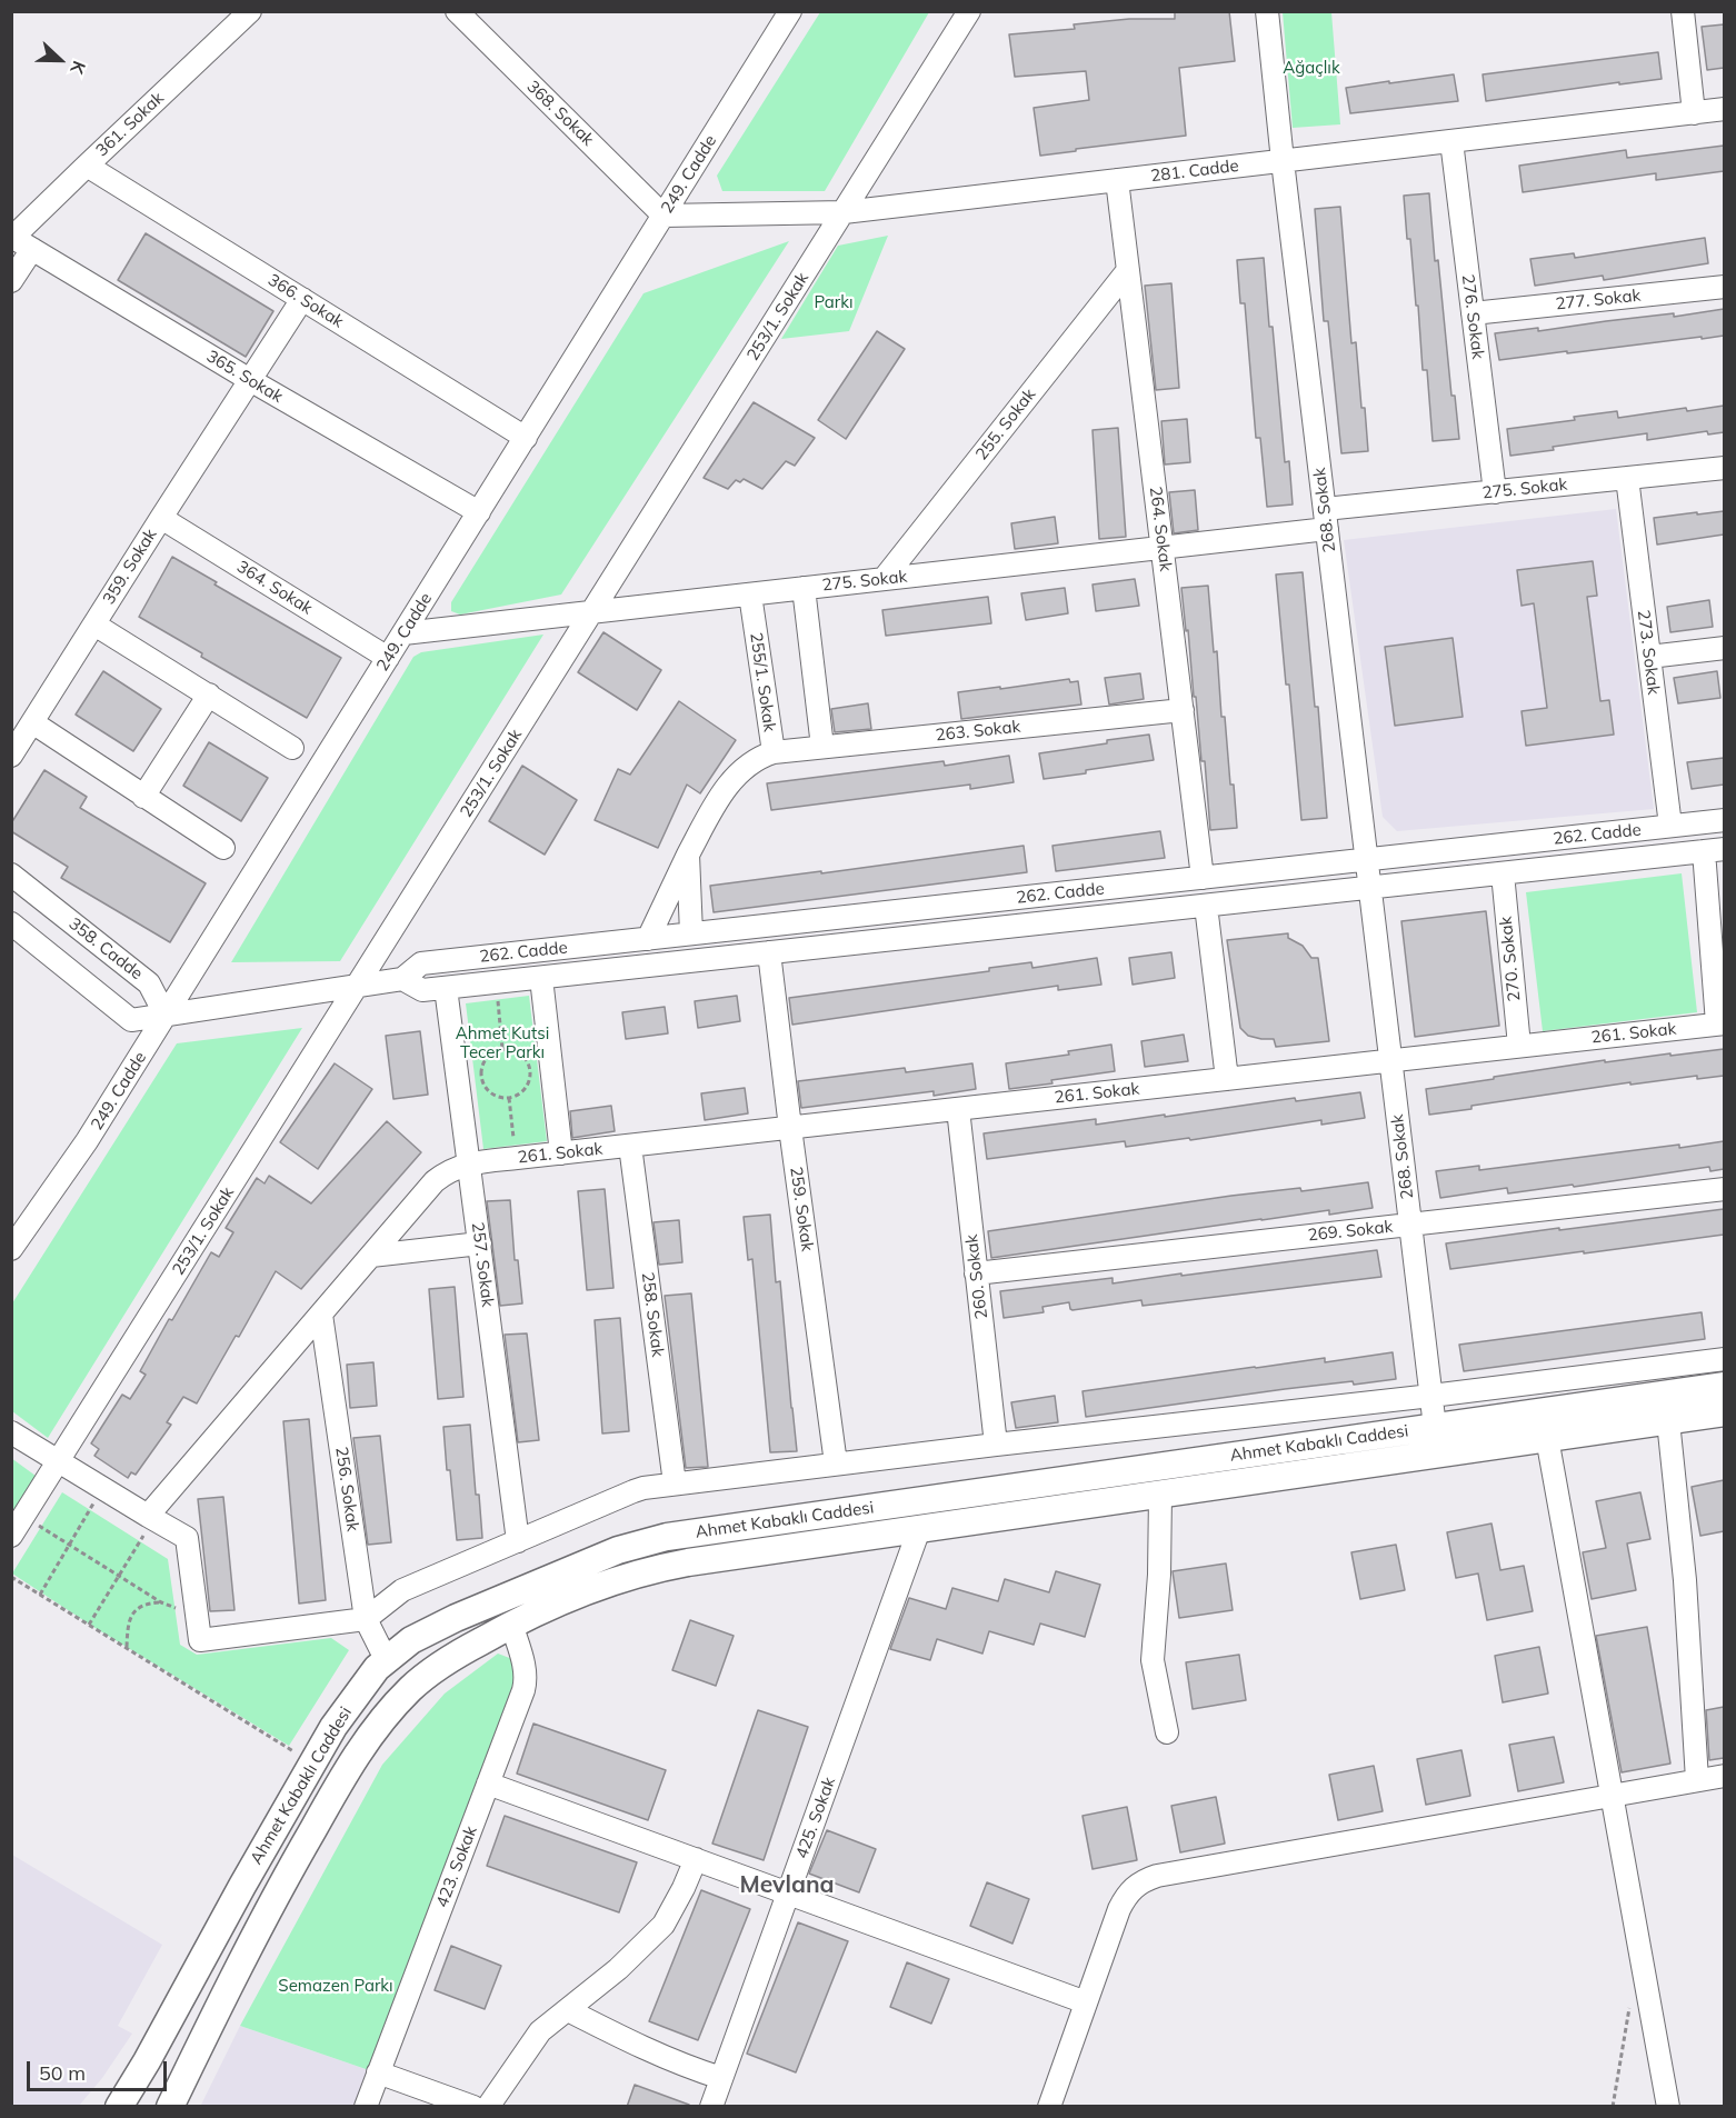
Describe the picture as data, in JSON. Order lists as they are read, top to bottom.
{
  "streets": {
    "main road": ["Ahmet Kabaklı Caddesi"],
    "street": [
      "368. Sokak",
      "361. Sokak",
      "281. Cadde",
      "249. Cadde",
      "277. Sokak",
      "366. Sokak",
      "253/1. Sokak",
      "276. Sokak",
      "365. Sokak",
      "255. Sokak",
      "275. Sokak",
      "268. Sokak",
      "264. Sokak",
      "359. Sokak",
      "364. Sokak",
      "273. Sokak",
      "255/1. Sokak",
      "263. Sokak",
      "262. Cadde",
      "358. Cadde",
      "270. Sokak",
      "261. Sokak",
      "259. Sokak",
      "269. Sokak",
      "257. Sokak",
      "260. Sokak",
      "258. Sokak",
      "256. Sokak",
      "425. Sokak",
      "423. Sokak"
    ]
  },
  "crossings": [
    ["368. Sokak", "281. Cadde"],
    ["368. Sokak", "249. Cadde"],
    ["361. Sokak", "366. Sokak"],
    ["361. Sokak", "365. Sokak"],
    ["281. Cadde", "249. Cadde"],
    ["281. Cadde", "253/1. Sokak"],
    ["281. Cadde", "276. Sokak"],
    ["281. Cadde", "268. Sokak"],
    ["281. Cadde", "264. Sokak"],
    ["249. Cadde", "366. Sokak"],
    ["249. Cadde", "365. Sokak"],
    ["249. Cadde", "275. Sokak"],
    ["249. Cadde", "364. Sokak"],
    ["249. Cadde", "262. Cadde"],
    ["249. Cadde", "358. Cadde"],
    ["277. Sokak", "276. Sokak"],
    ["366. Sokak", "359. Sokak"],
    ["253/1. Sokak", "275. Sokak"],
    ["253/1. Sokak", "262. Cadde"],
    ["276. Sokak", "275. Sokak"],
    ["365. Sokak", "359. Sokak"],
    ["255. Sokak", "275. Sokak"],
    ["255. Sokak", "264. Sokak"],
    ["275. Sokak", "268. Sokak"],
    ["275. Sokak", "264. Sokak"],
    ["275. Sokak", "273. Sokak"],
    ["275. Sokak", "255/1. Sokak"],
    ["268. Sokak", "262. Cadde"],
    ["268. Sokak", "261. Sokak"],
    ["268. Sokak", "269. Sokak"],
    ["268. Sokak", "Ahmet Kabaklı Caddesi"],
    ["264. Sokak", "263. Sokak"],
    ["264. Sokak", "262. Cadde"],
    ["359. Sokak", "364. Sokak"],
    ["273. Sokak", "262. Cadde"],
    ["255/1. Sokak", "263. Sokak"],
    ["255/1. Sokak", "262. Cadde"],
    ["262. Cadde", "358. Cadde"],
    ["262. Cadde", "270. Sokak"],
    ["262. Cadde", "259. Sokak"],
    ["262. Cadde", "257. Sokak"],
    ["270. Sokak", "261. Sokak"],
    ["261. Sokak", "259. Sokak"],
    ["261. Sokak", "257. Sokak"],
    ["261. Sokak", "260. Sokak"],
    ["261. Sokak", "258. Sokak"],
    ["261. Sokak", "256. Sokak"],
    ["269. Sokak", "260. Sokak"],
    ["Ahmet Kabaklı Caddesi", "256. Sokak"],
    ["Ahmet Kabaklı Caddesi", "425. Sokak"],
    ["Ahmet Kabaklı Caddesi", "423. Sokak"]
  ],
  "districts": ["Mevlana"],
  "parks": [
    "Ağaçlık",
    "Parkı",
    "Ahmet Kutsi Tecer Parkı",
    "Semazen Parkı"
  ],
  "scale_bar": "50 m",
  "north": "right"
}
